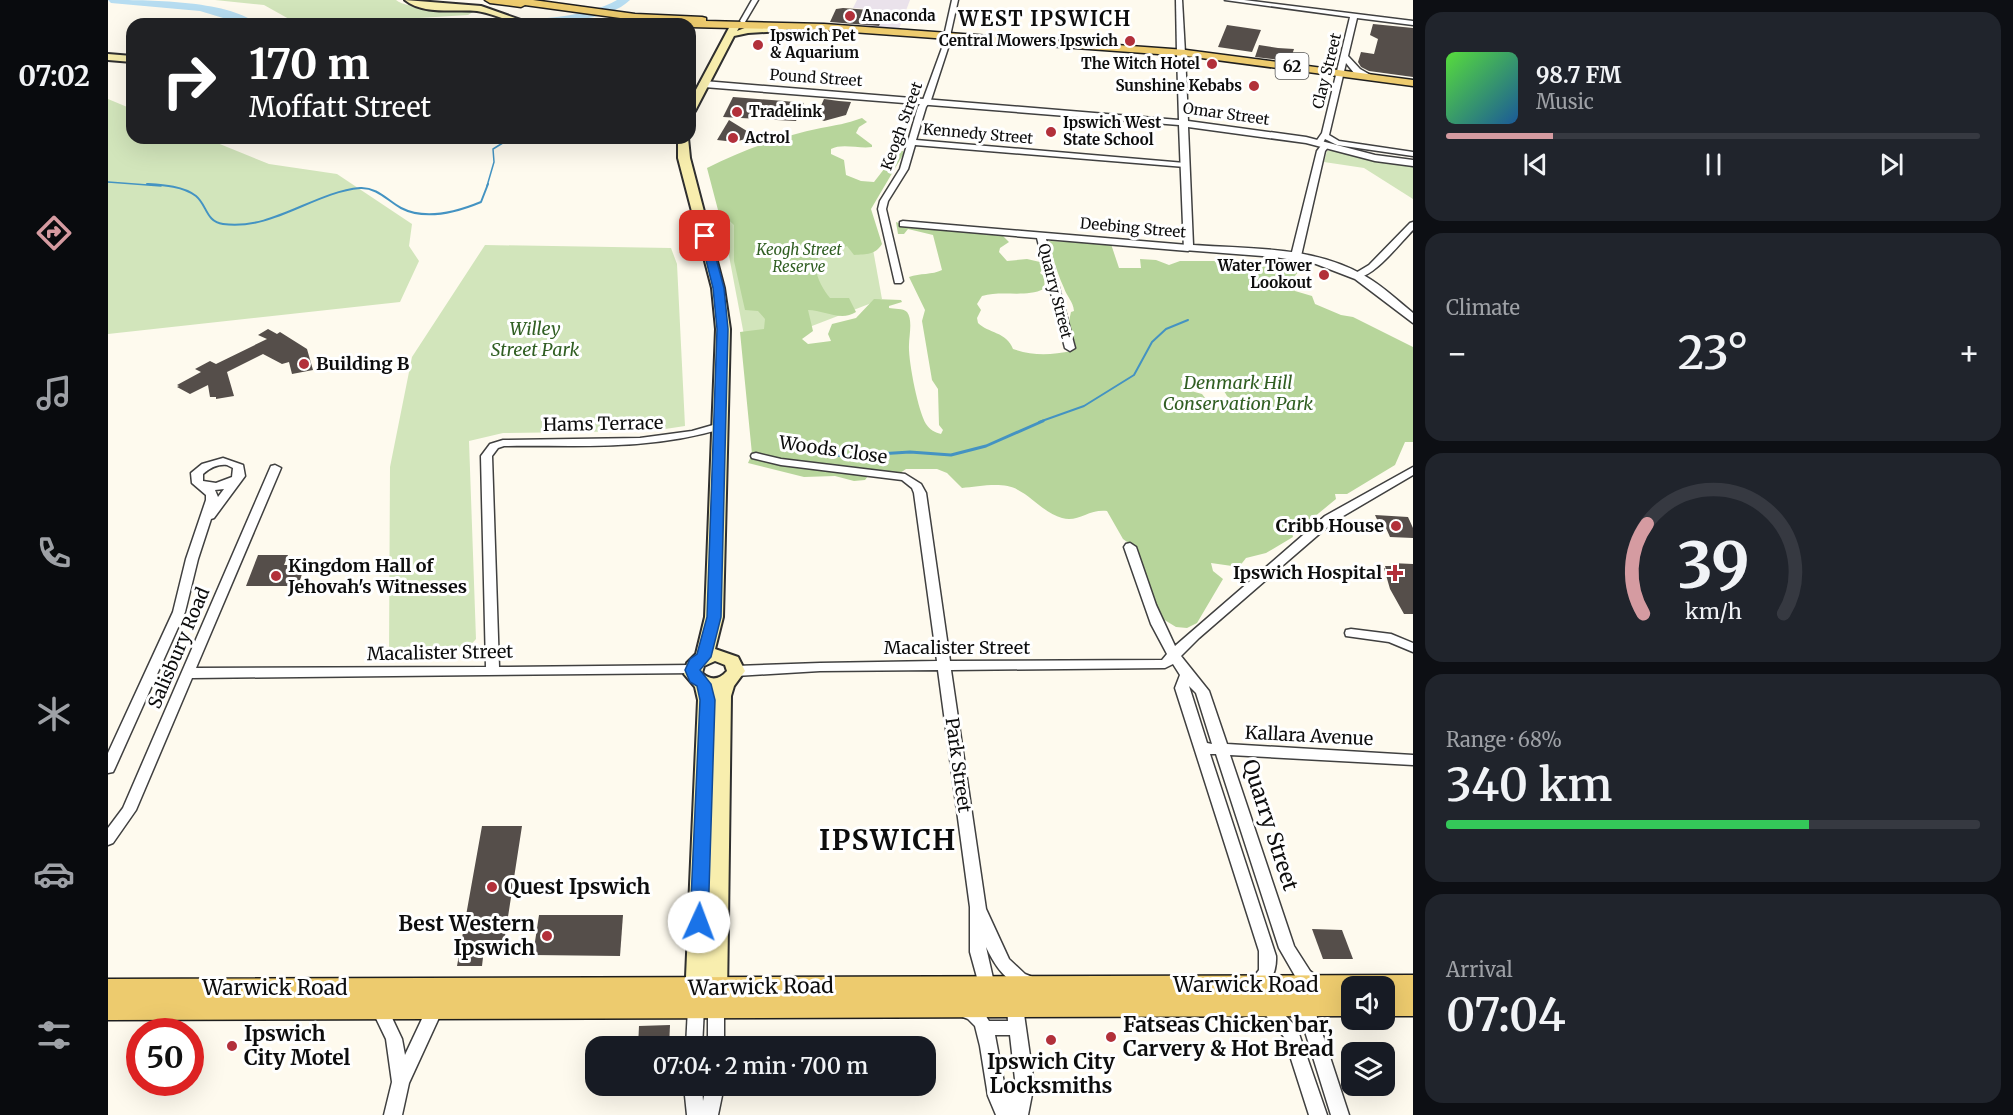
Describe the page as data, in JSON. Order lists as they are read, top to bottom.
{
  "streets": {
    "main road": ["62", "Warwick Road"],
    "street": [
      "Clay Street",
      "Pound Street",
      "Omar Street",
      "Keogh Street",
      "Kennedy Street",
      "Deebing Street",
      "Quarry Street",
      "Hams Terrace",
      "Woods Close",
      "Salisbury Road",
      "Macalister Street",
      "Kallara Avenue",
      "Park Street"
    ]
  },
  "crossings": [
    ["62", "Clay Street"],
    ["Clay Street", "Omar Street"],
    ["Clay Street", "Deebing Street"],
    ["Pound Street", "Omar Street"],
    ["Pound Street", "Keogh Street"],
    ["Omar Street", "Keogh Street"],
    ["Keogh Street", "Kennedy Street"],
    ["Deebing Street", "Quarry Street"],
    ["Quarry Street", "Macalister Street"],
    ["Quarry Street", "Kallara Avenue"],
    ["Quarry Street", "Warwick Road"],
    ["Hams Terrace", "Macalister Street"],
    ["Woods Close", "Park Street"],
    ["Salisbury Road", "Macalister Street"],
    ["Macalister Street", "Park Street"],
    ["Park Street", "Warwick Road"]
  ],
  "districts": ["WEST IPSWICH", "IPSWICH"],
  "parks": ["Keogh Street Reserve", "Willey Street Park", "Denmark Hill Conservation Park"],
  "places": {
    "other": [
      "Anaconda",
      "Central Mowers Ipswich",
      "Ipswich Pet & Aquarium",
      "The Witch Hotel",
      "Sunshine Kebabs",
      "Tradelink",
      "Ipswich West State School",
      "Actrol",
      "Water Tower Lookout",
      "Building B",
      "Cribb House",
      "Kingdom Hall of Jehovah's Witnesses",
      "Quest Ipswich",
      "Best Western Ipswich",
      "Fatseas Chicken bar, Carvery & Hot Bread",
      "Ipswich City Locksmiths",
      "Ipswich City Motel"
    ],
    "health": ["Ipswich Hospital"]
  },
  "page": {
    "tabs": "07:02",
    "turn": ["170 m", "Moffatt Street"],
    "song": ["98.7 FM", "Music"],
    "tile": [
      "Climate",
      ["Range · 68%", "340 km"],
      ["Arrival", "07:04"]
    ],
    "heat": ["−", "23°", "+"],
    "limit": "50",
    "trip": "07:04 · 2 min · 700 m",
    "gauge": ["39", "km/h"]
  }
}
